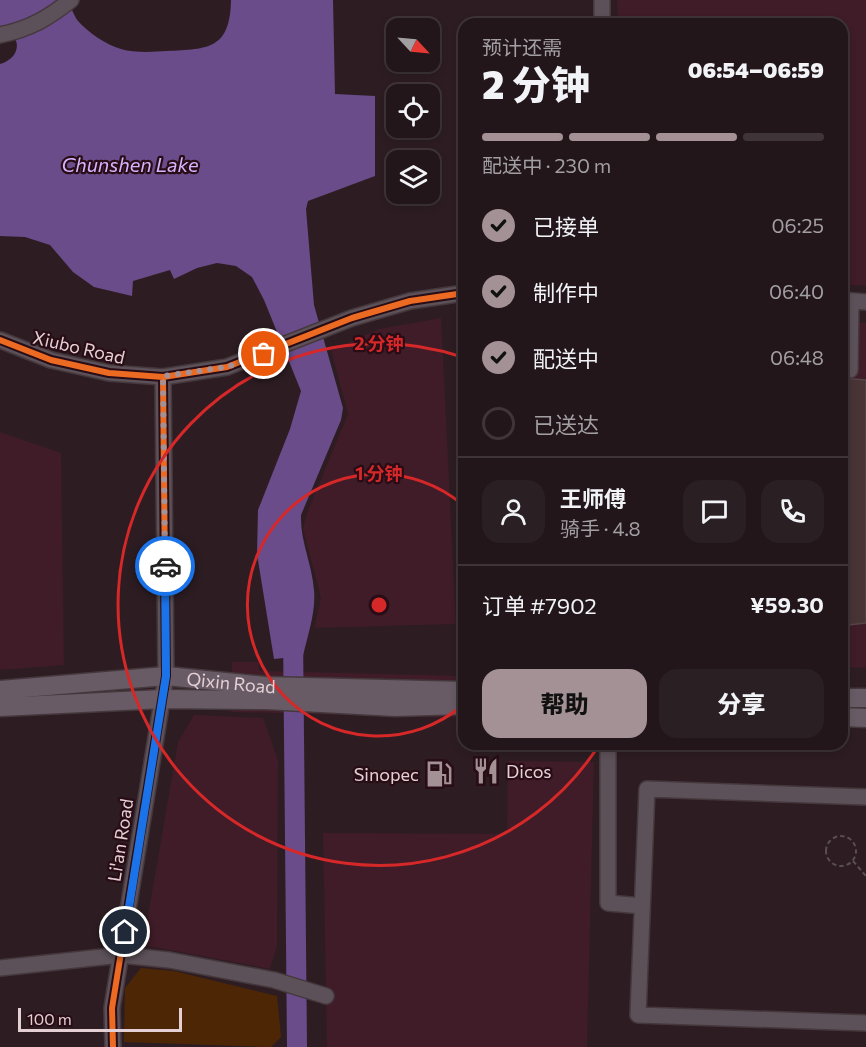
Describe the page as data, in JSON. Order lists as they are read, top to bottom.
{
  "streets": {
    "main road": ["Qixin Road"],
    "street": ["Xiubo Road", "Li'an Road"]
  },
  "crossings": [
    ["Xiubo Road", "Li'an Road"],
    ["Qixin Road", "Li'an Road"]
  ],
  "water": ["Chunshen Lake"],
  "places": {
    "restaurant": ["Dicos"],
    "fuel station": ["Sinopec"]
  },
  "scale_bar": "100 m",
  "north": "bottom right",
  "page": {
    "heading": ["2 分钟", "预计还需", "06:54–06:59"],
    "panel": [
      "王师傅",
      "骑手 · 4.8",
      "订单 #7902",
      "¥59.30"
    ],
    "bar": "配送中 · 230 m",
    "list": [
      ["已接单", "06:25"],
      ["制作中", "06:40"],
      ["配送中", "06:48"],
      "已送达"
    ],
    "buttons": ["帮助", "分享"],
    "scale": "100 m"
  },
  "rings": ["2 分钟", "1 分钟"]
}
